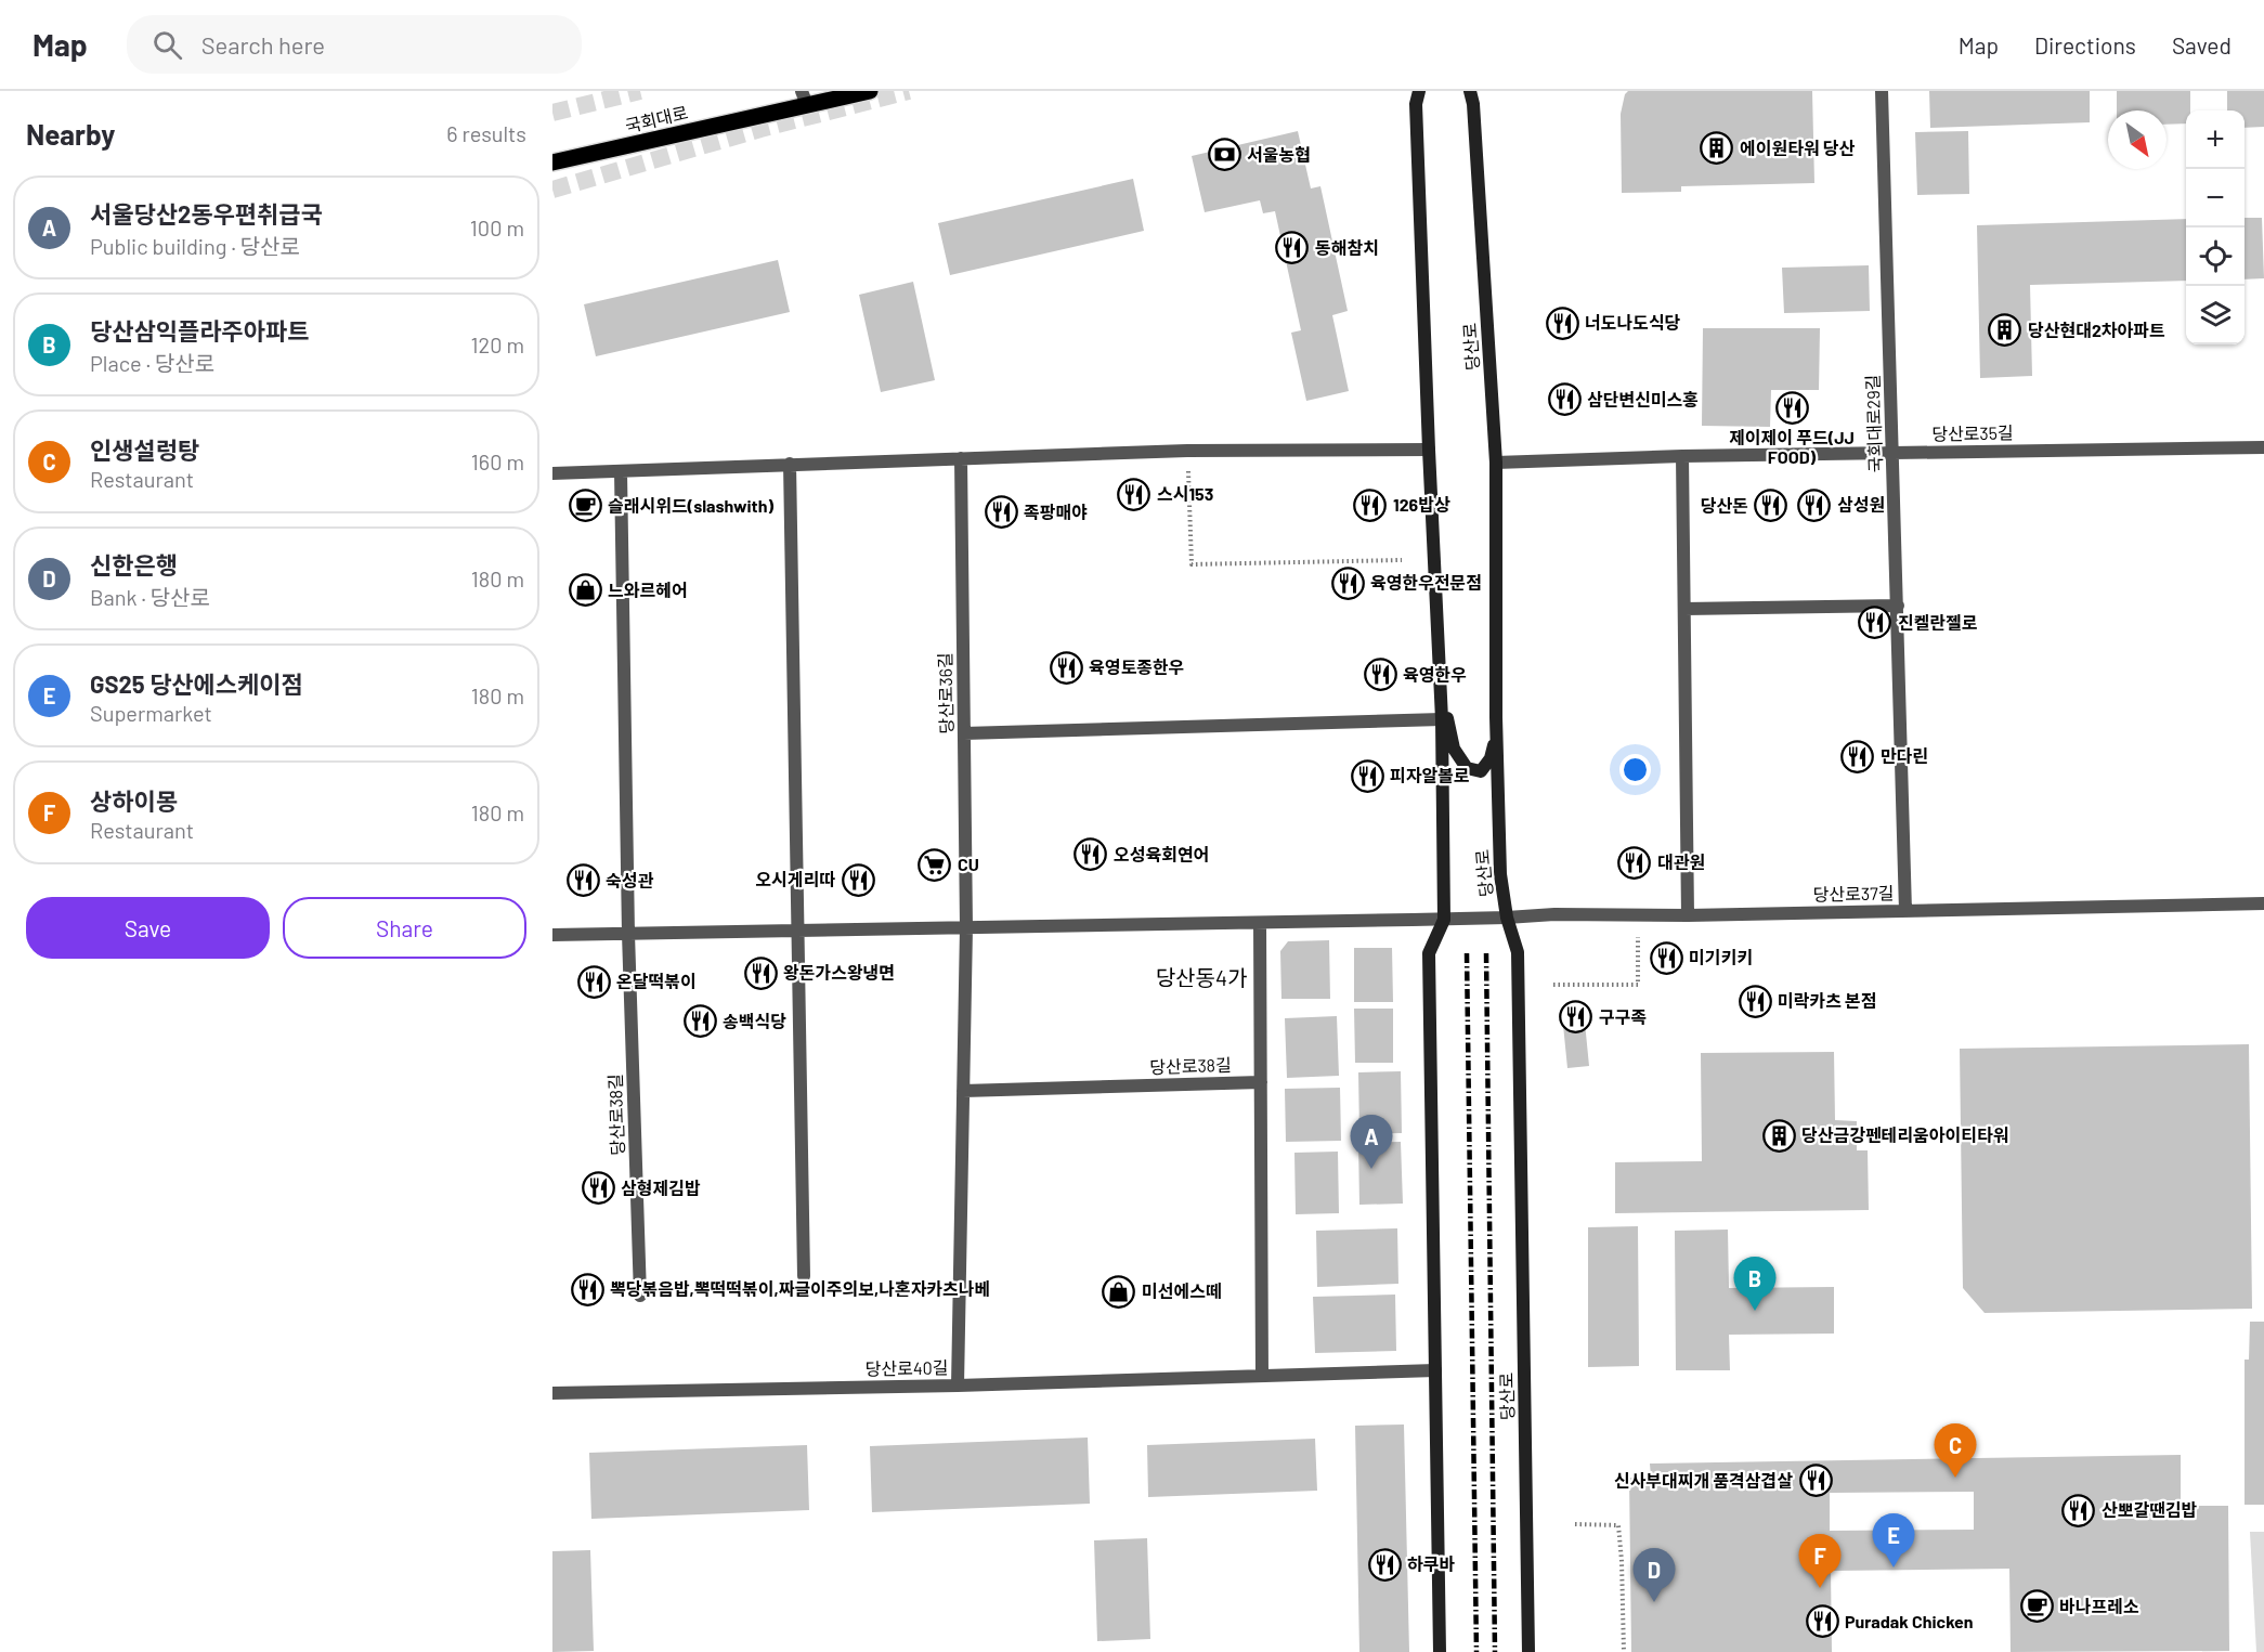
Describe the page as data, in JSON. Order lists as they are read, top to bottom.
{
  "streets": {
    "main road": ["국회대로", "당산로"],
    "street": [
      "국회대로29길",
      "당산로35길",
      "당산로36길",
      "당산로37길",
      "당산로38길",
      "당산로40길"
    ]
  },
  "crossings": [
    ["당산로", "당산로35길"],
    ["당산로", "당산로37길"],
    ["국회대로29길", "당산로35길"],
    ["국회대로29길", "당산로37길"]
  ],
  "districts": ["당산동4가"],
  "places": {
    "building": ["에이원타워 당산", "당산현대2차아파트", "당산금강펜테리움아이티타워"],
    "bank": ["서울농협"],
    "restaurant": [
      "동해참치",
      "너도나도식당",
      "삼단변신미스홍",
      "제이제이 푸드(JJ FOOD)",
      "스시153",
      "126밥상",
      "삼성원",
      "당산돈",
      "족팡매야",
      "육영한우전문점",
      "진켈란젤로",
      "육영토종한우",
      "육영한우",
      "만다린",
      "피자알볼로",
      "오성육회연어",
      "대관원",
      "오시게리따",
      "숙성관",
      "미기키키",
      "왕돈가스왕냉면",
      "온달떡볶이",
      "미락카츠 본점",
      "구구족",
      "송백식당",
      "삼형제김밥",
      "뽁당볶음밥,뽁떡떡볶이,짜글이주의보,나혼자카츠나베",
      "신사부대찌개 품격삼겹살",
      "산뽀갈땐김밥",
      "하쿠바",
      "Puradak Chicken"
    ],
    "cafe": ["슬래시위드(slashwith)", "바나프레소"],
    "shop": ["느와르헤어", "미선에스떼"],
    "supermarket": ["CU"]
  },
  "north": "bottom right",
  "page": {
    "header": "Map",
    "search": "Search here",
    "nav": ["Map", "Directions", "Saved"],
    "heading": ["Nearby", "6 results"],
    "map_buttons": ["+", "−"],
    "list": [
      {
        "mark": "A",
        "name": "서울당산2동우편취급국",
        "note": "Public building · 당산로",
        "value": "100 m"
      },
      {
        "mark": "B",
        "name": "당산삼익플라주아파트",
        "note": "Place · 당산로",
        "value": "120 m"
      },
      {
        "mark": "C",
        "name": "인생설렁탕",
        "note": "Restaurant",
        "value": "160 m"
      },
      {
        "mark": "D",
        "name": "신한은행",
        "note": "Bank · 당산로",
        "value": "180 m"
      },
      {
        "mark": "E",
        "name": "GS25 당산에스케이점",
        "note": "Supermarket",
        "value": "180 m"
      },
      {
        "mark": "F",
        "name": "상하이몽",
        "note": "Restaurant",
        "value": "180 m"
      }
    ],
    "buttons": ["Save", "Share"],
    "pins": [
      "A",
      "B",
      "C",
      "E",
      "F",
      "D"
    ]
  }
}
